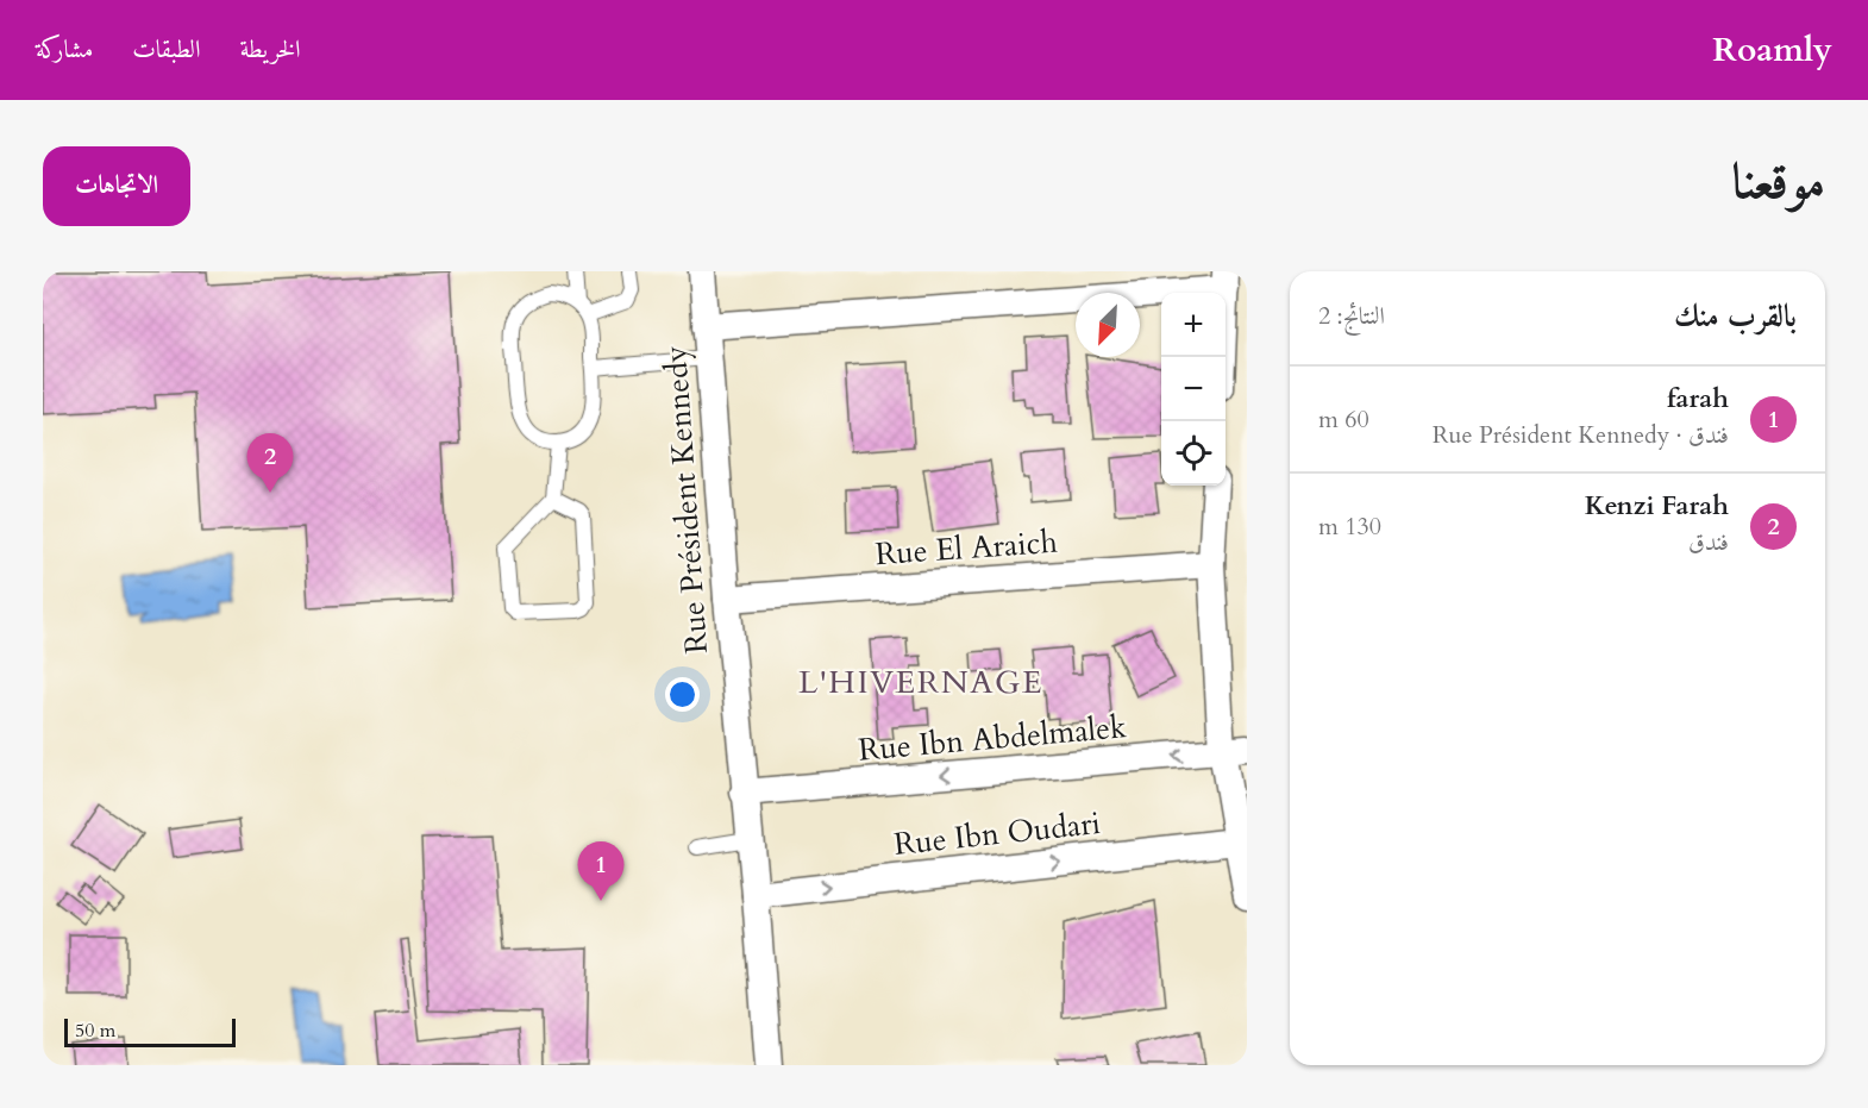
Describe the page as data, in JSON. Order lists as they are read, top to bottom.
{
  "streets": {
    "street": [
      "Rue Président Kennedy",
      "Rue El Araich",
      "Rue Ibn Abdelmalek",
      "Rue Ibn Oudari"
    ]
  },
  "crossings": [
    ["Rue Président Kennedy", "Rue El Araich"],
    ["Rue Président Kennedy", "Rue Ibn Abdelmalek"],
    ["Rue Président Kennedy", "Rue Ibn Oudari"]
  ],
  "one_way": ["Rue Ibn Abdelmalek", "Rue Ibn Oudari"],
  "districts": ["L'HIVERNAGE"],
  "scale_bar": "50 m",
  "north": "bottom left",
  "page": {
    "header": "Roamly",
    "nav": ["الخريطة", "الطبقات", "مشاركة"],
    "title": "موقعنا",
    "buttons": "الاتجاهات",
    "heading": ["بالقرب منك", "النتائج: 2"],
    "map_buttons": ["+", "−"],
    "list": [
      {
        "mark": "1",
        "name": "farah",
        "note": "فندق · Rue Président Kennedy",
        "value": "60 m"
      },
      {
        "mark": "2",
        "name": "Kenzi Farah",
        "note": "فندق",
        "value": "130 m"
      }
    ],
    "pins": ["2", "1"],
    "scale": "50 m"
  }
}
